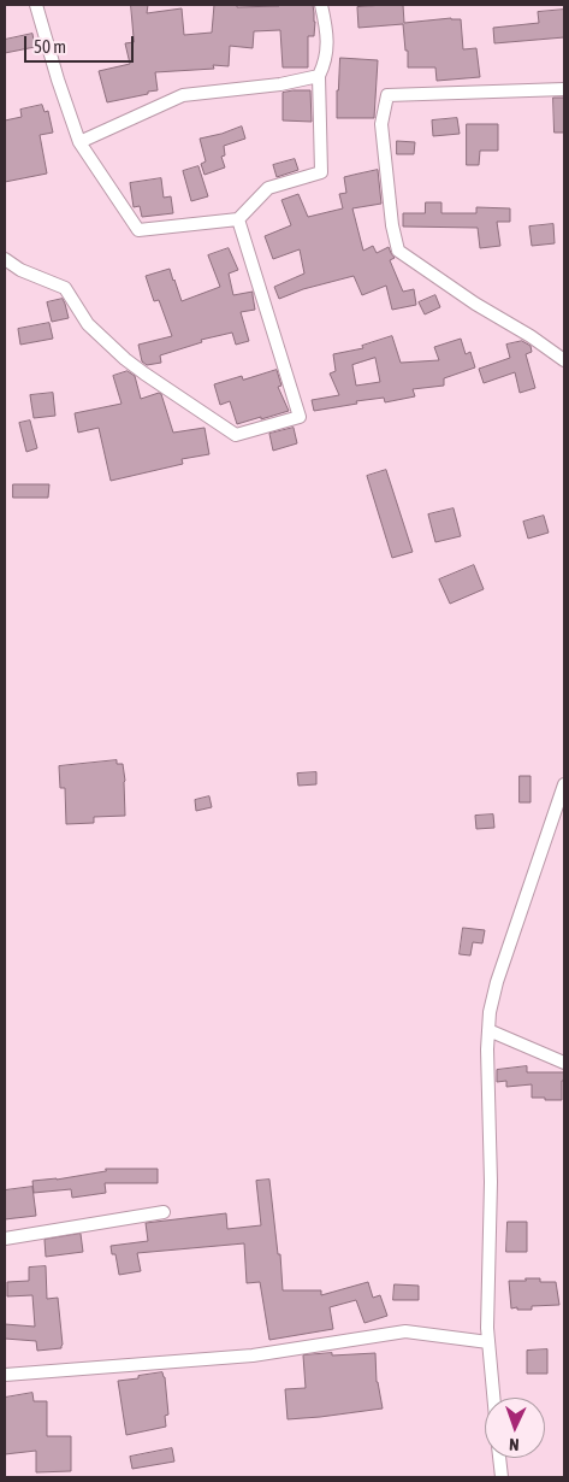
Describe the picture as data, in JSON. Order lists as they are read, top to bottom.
{
  "scale_bar": "50 m",
  "north": "bottom"
}
